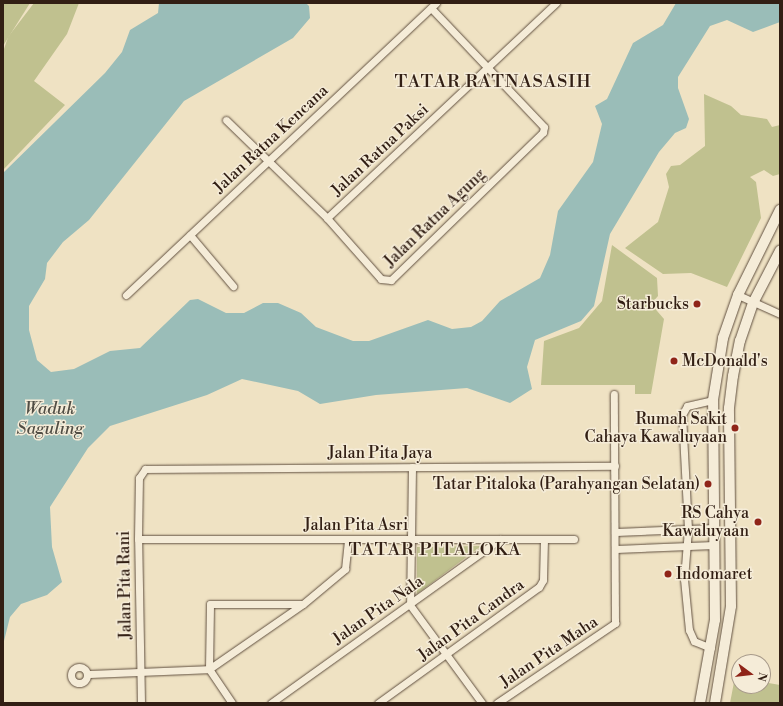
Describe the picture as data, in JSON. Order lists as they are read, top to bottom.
{
  "streets": {
    "street": [
      "Jalan Ratna Kencana",
      "Jalan Ratna Paksi",
      "Jalan Ratna Agung",
      "Jalan Pita Jaya",
      "Jalan Pita Asri",
      "Jalan Pita Rani",
      "Jalan Pita Nala",
      "Jalan Pita Candra",
      "Jalan Pita Maha"
    ]
  },
  "crossings": [
    ["Jalan Ratna Kencana", "Jalan Ratna Agung"],
    ["Jalan Ratna Paksi", "Jalan Ratna Agung"],
    ["Jalan Pita Jaya", "Jalan Pita Rani"],
    ["Jalan Pita Asri", "Jalan Pita Rani"],
    ["Jalan Pita Asri", "Jalan Pita Nala"],
    ["Jalan Pita Asri", "Jalan Pita Candra"]
  ],
  "districts": ["TATAR RATNASASIH", "TATAR PITALOKA"],
  "water": ["Waduk Saguling"],
  "places": [
    "Starbucks",
    "McDonald's",
    "Rumah Sakit Cahaya Kawaluyaan",
    "Tatar Pitaloka (Parahyangan Selatan)",
    "RS Cahya Kawaluyaan",
    "Indomaret"
  ],
  "north": "right"
}
